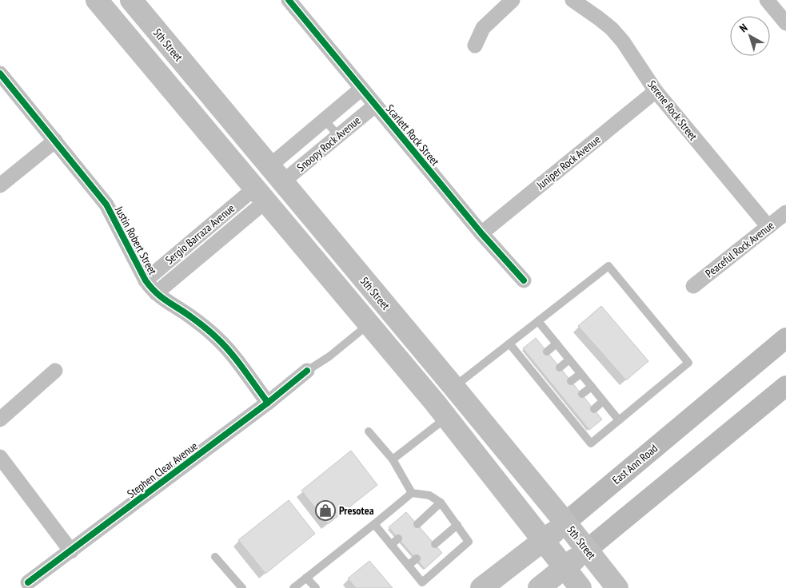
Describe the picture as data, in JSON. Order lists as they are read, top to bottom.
{
  "streets": {
    "main road": ["5th Street", "East Ann Road"],
    "street": [
      "Serene Rock Street",
      "Scarlett Rock Street",
      "Snoopy Rock Avenue",
      "Juniper Rock Avenue",
      "Sergio Barraza Avenue",
      "Justin Robert Street",
      "Peaceful Rock Avenue",
      "Stephen Clear Avenue"
    ]
  },
  "crossings": [
    ["5th Street", "Snoopy Rock Avenue"],
    ["5th Street", "East Ann Road"],
    ["Serene Rock Street", "Juniper Rock Avenue"],
    ["Serene Rock Street", "Peaceful Rock Avenue"],
    ["Scarlett Rock Street", "Snoopy Rock Avenue"],
    ["Scarlett Rock Street", "Juniper Rock Avenue"],
    ["Sergio Barraza Avenue", "Justin Robert Street"],
    ["Justin Robert Street", "Stephen Clear Avenue"]
  ],
  "places": {
    "shop": ["Presotea"]
  },
  "north": "top left"
}
